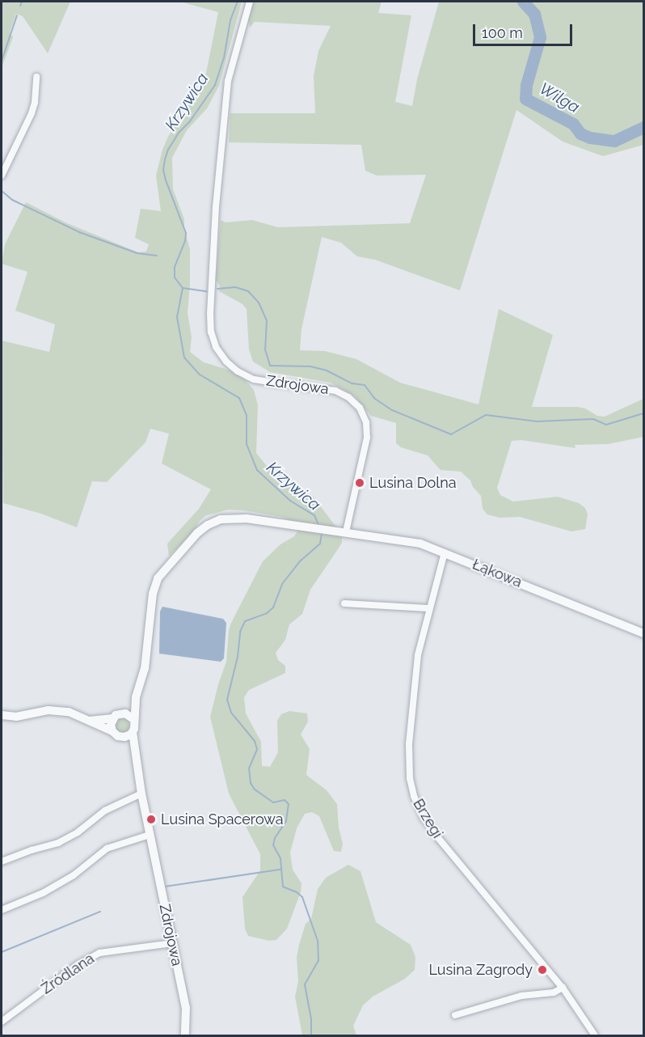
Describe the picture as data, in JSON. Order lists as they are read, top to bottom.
{
  "streets": {
    "street": [
      "Zdrojowa",
      "Łąkowa",
      "Brzegi",
      "Źródlana"
    ]
  },
  "crossings": [
    ["Zdrojowa", "Łąkowa"],
    ["Zdrojowa", "Źródlana"],
    ["Łąkowa", "Brzegi"]
  ],
  "water": ["Wilga", "Krzywica"],
  "places": ["Lusina Dolna", "Lusina Spacerowa", "Lusina Zagrody"],
  "scale_bar": "100 m"
}
